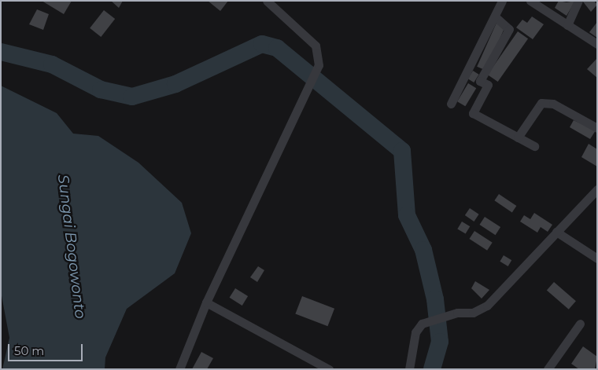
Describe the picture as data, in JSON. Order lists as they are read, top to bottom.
{
  "water": ["Sungai Bogowonto"],
  "scale_bar": "50 m"
}
